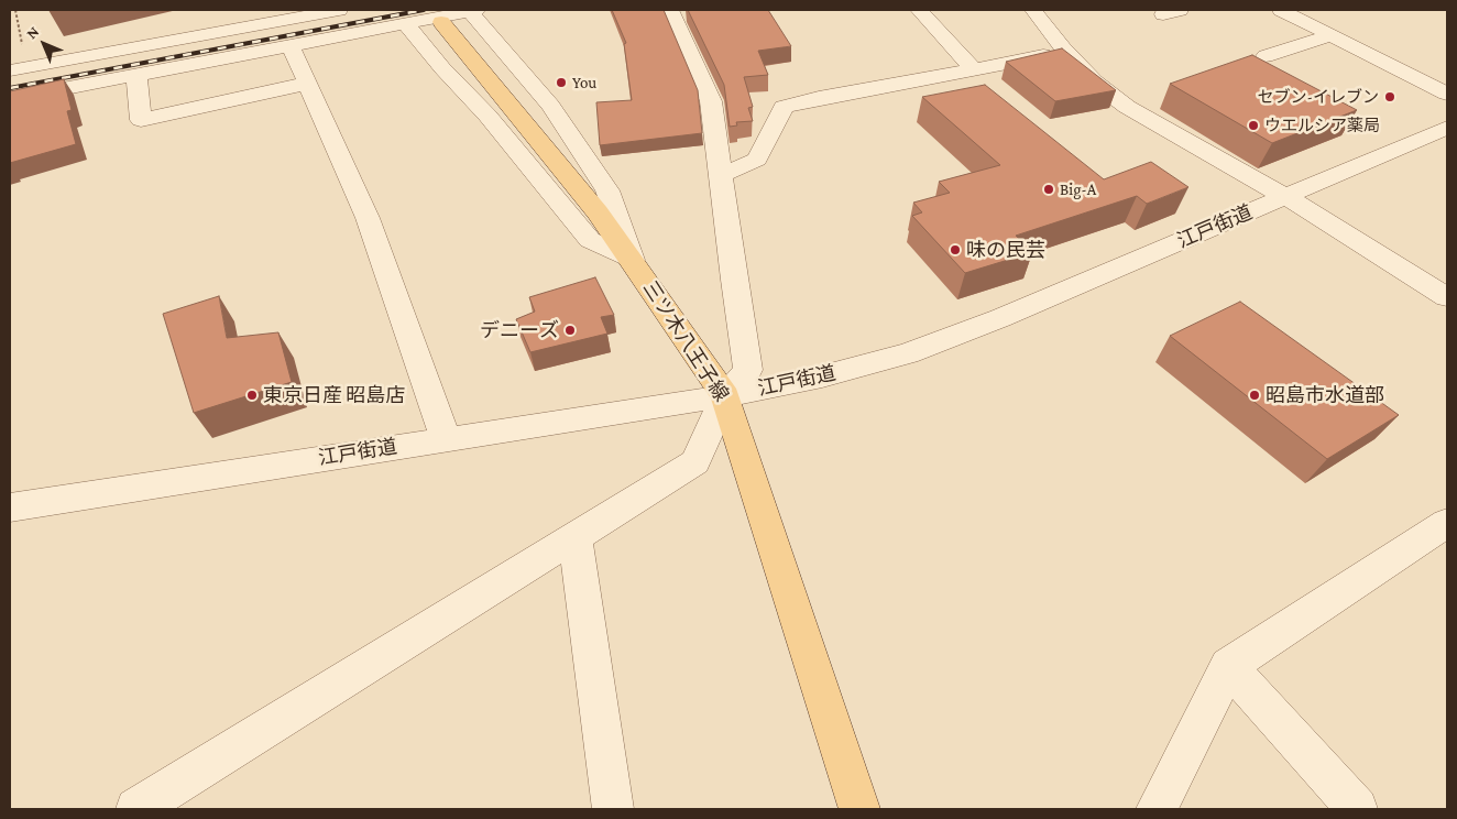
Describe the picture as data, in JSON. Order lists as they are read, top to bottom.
{
  "streets": {
    "main road": ["三ツ木八王子線"],
    "street": ["江戸街道"]
  },
  "crossings": [
    ["江戸街道", "三ツ木八王子線"]
  ],
  "places": [
    "You",
    "セブン-イレブン",
    "ウエルシア薬局",
    "Big-A",
    "味の民芸",
    "デニーズ",
    "東京日産 昭島店",
    "昭島市水道部"
  ],
  "north": "top left"
}
